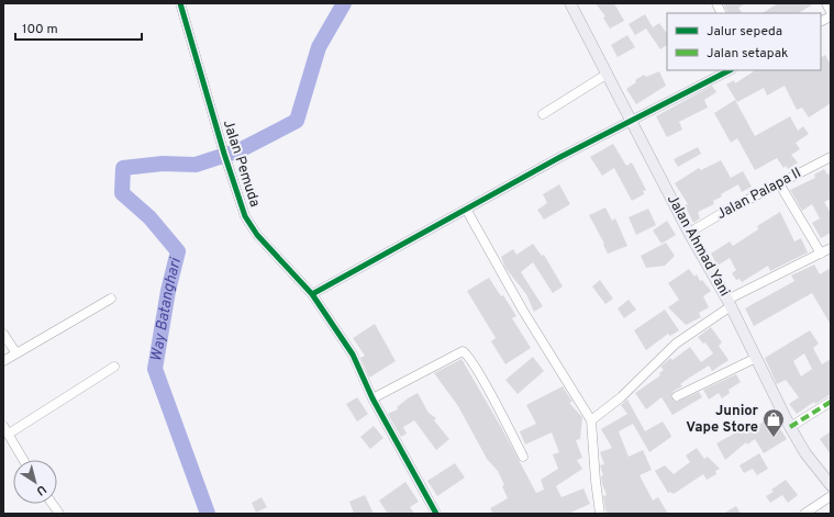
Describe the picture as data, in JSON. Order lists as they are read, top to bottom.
{
  "streets": {
    "main road": ["Jalan Ahmad Yani"],
    "street": ["Jalan Pemuda", "Jalan Palapa II"]
  },
  "crossings": [
    ["Jalan Palapa II", "Jalan Ahmad Yani"]
  ],
  "water": ["Way Batanghari"],
  "places": {
    "shop": ["Junior Vape Store"]
  },
  "legend": ["Jalur sepeda", "Jalan setapak"],
  "scale_bar": "100 m",
  "north": "bottom right"
}
